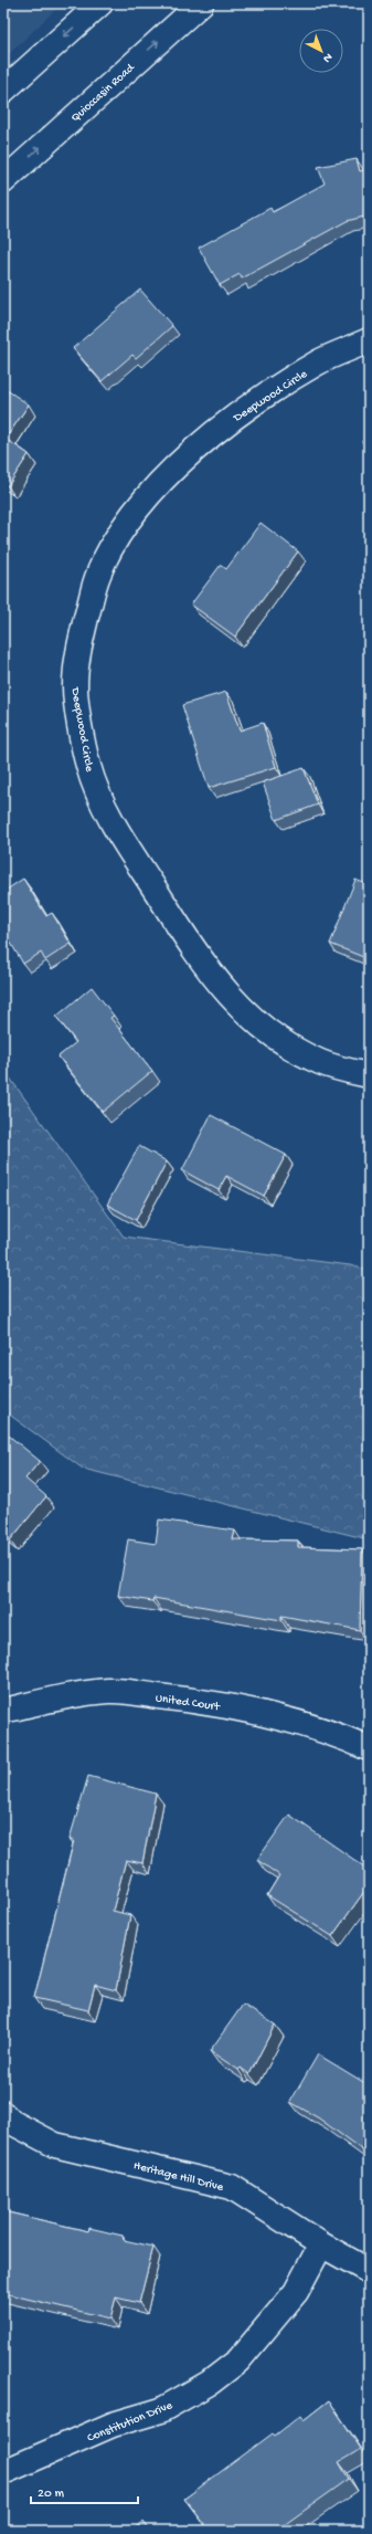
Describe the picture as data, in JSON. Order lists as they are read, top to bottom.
{
  "streets": {
    "street": [
      "Quioccasin Road",
      "Deepwood Circle",
      "United Court",
      "Heritage Hill Drive",
      "Constitution Drive"
    ]
  },
  "crossings": [
    ["Heritage Hill Drive", "Constitution Drive"]
  ],
  "scale_bar": "20 m",
  "north": "bottom right"
}
